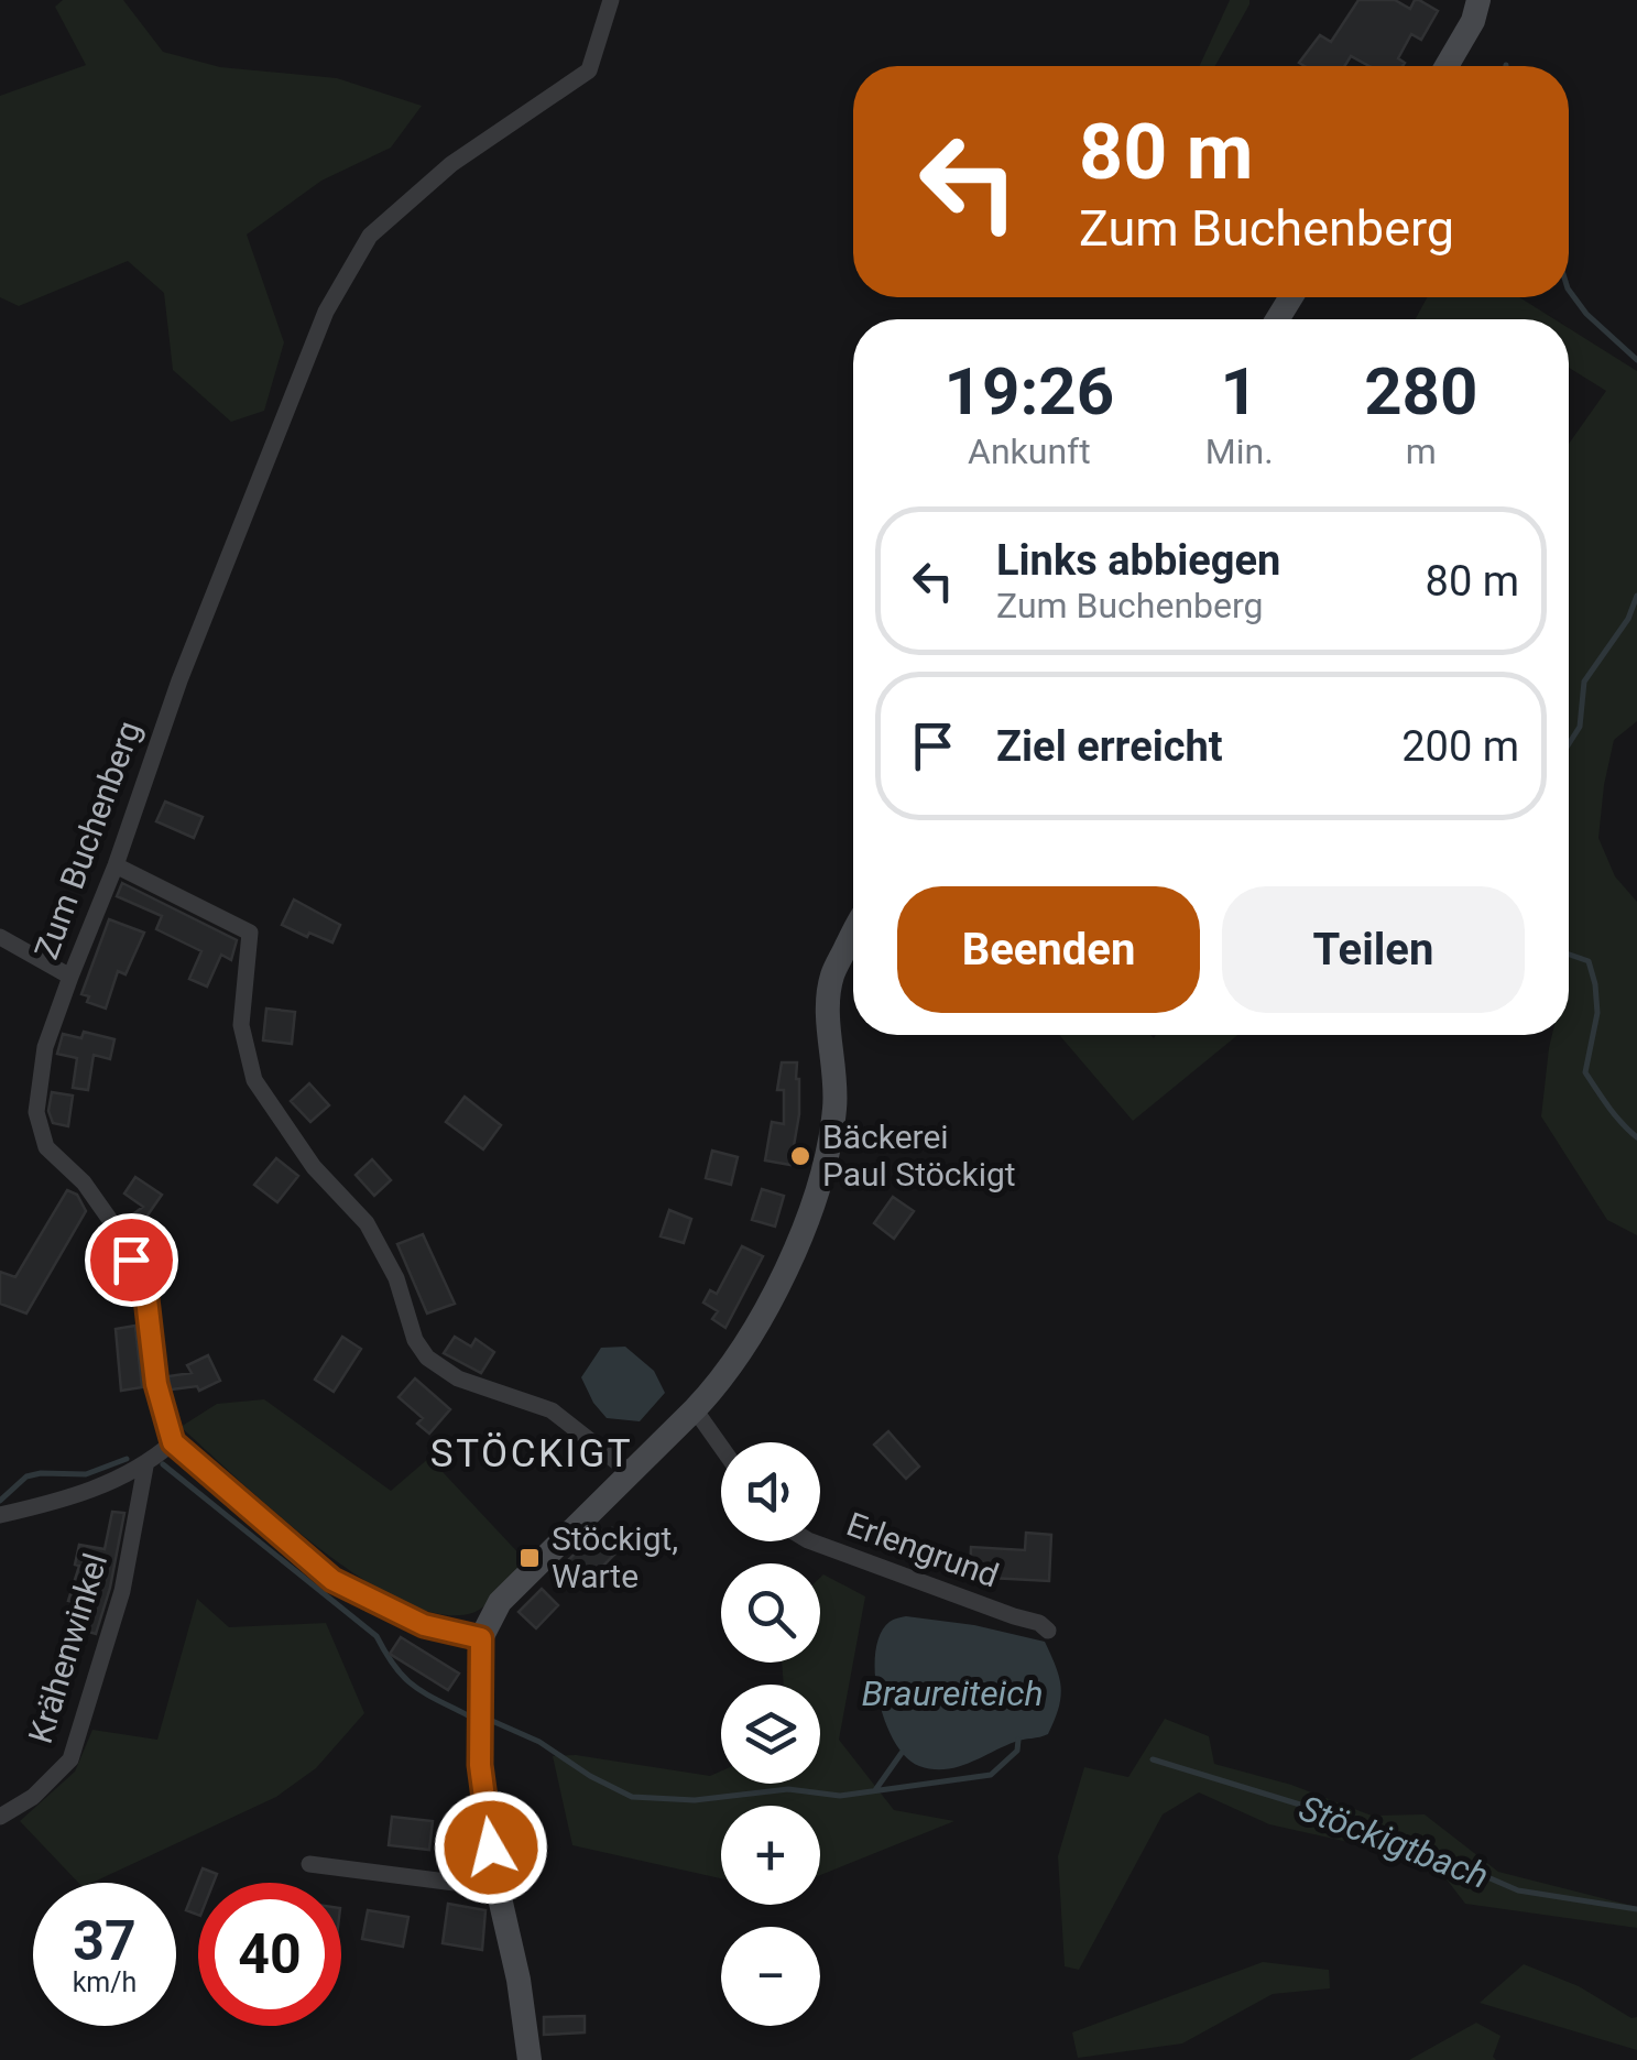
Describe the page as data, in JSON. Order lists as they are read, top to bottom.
{
  "streets": {
    "street": ["Zum Buchenberg", "Erlengrund", "Krähenwinkel"]
  },
  "districts": ["STÖCKIGT"],
  "water": ["Braureiteich", "Stöckigtbach"],
  "places": {
    "other": ["Bäckerei Paul Stöckigt"],
    "transit": ["Stöckigt, Warte"]
  },
  "page": {
    "turn": ["80 m", "Zum Buchenberg"],
    "eta": [
      "19:26",
      "Ankunft",
      "1",
      "Min.",
      "280",
      "m"
    ],
    "list": [
      {
        "name": "Links abbiegen",
        "note": "Zum Buchenberg",
        "value": "80 m"
      },
      {
        "name": "Ziel erreicht",
        "value": "200 m"
      }
    ],
    "buttons": ["Beenden", "Teilen"],
    "map_buttons": ["+", "−"],
    "speed": "37 km/h",
    "limit": "40"
  }
}
